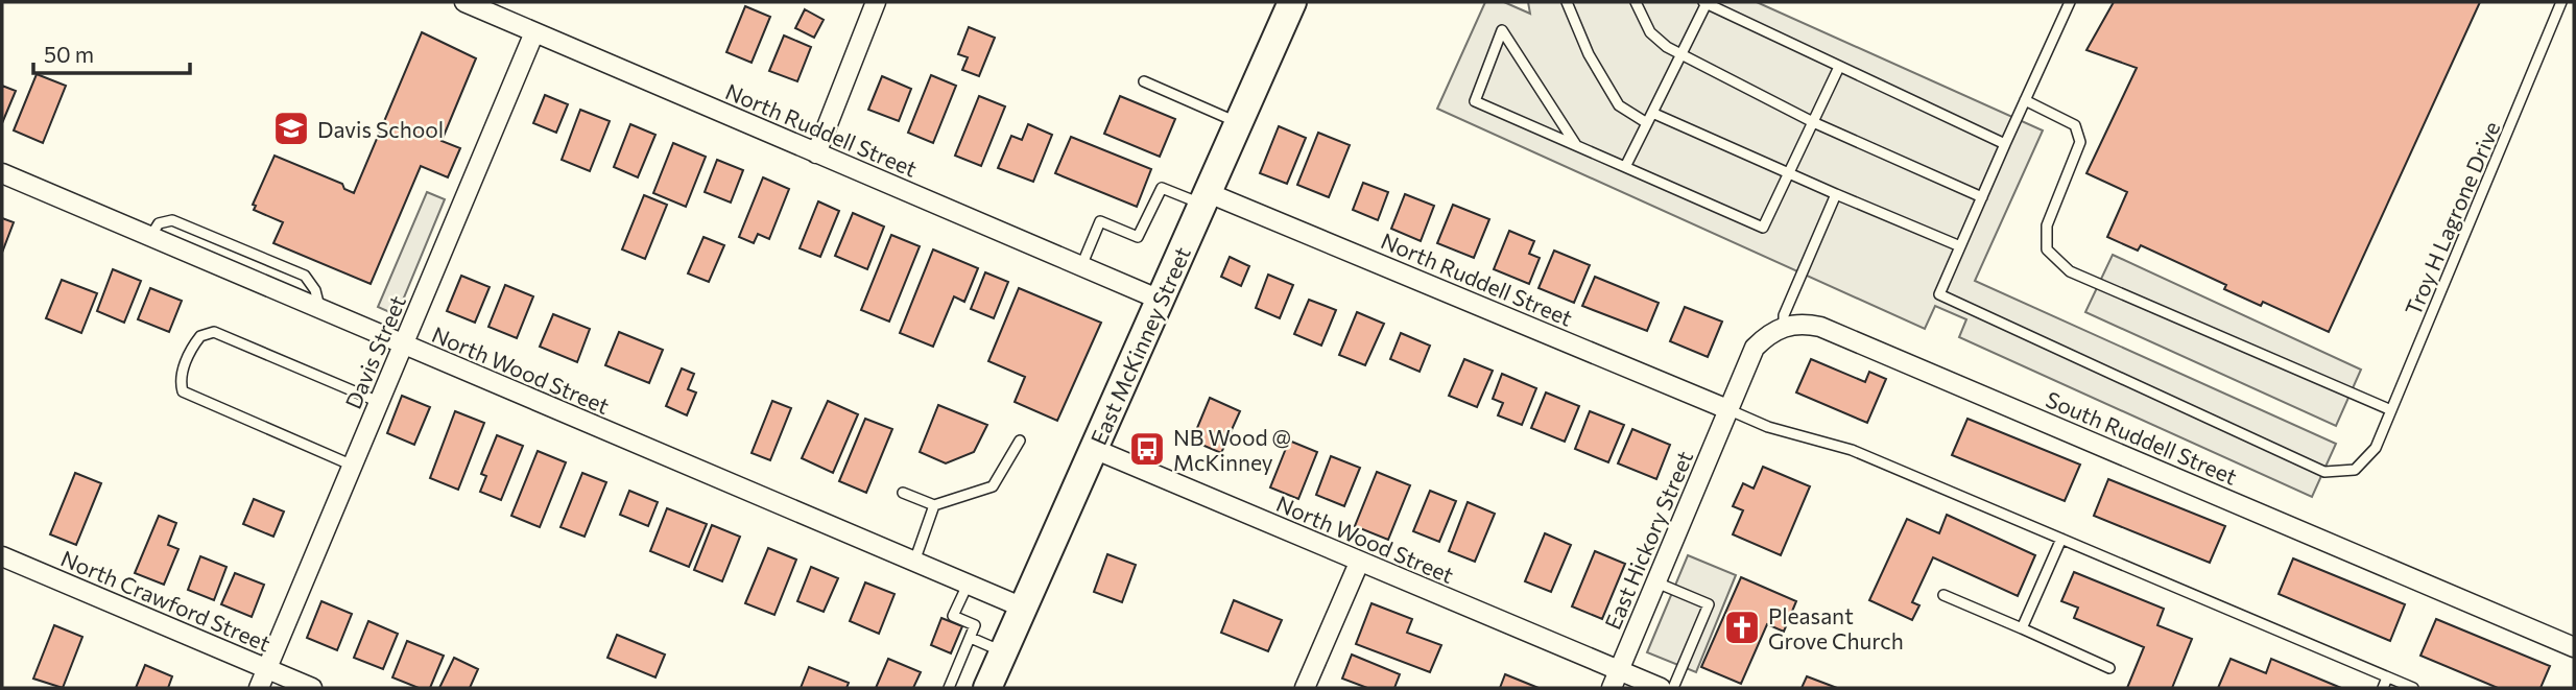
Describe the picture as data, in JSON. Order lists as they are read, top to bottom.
{
  "streets": {
    "main road": ["East McKinney Street"],
    "street": [
      "North Ruddell Street",
      "Davis Street",
      "North Wood Street",
      "South Ruddell Street",
      "East Hickory Street",
      "North Crawford Street"
    ],
    "lane": ["Troy H Lagrone Drive"]
  },
  "crossings": [
    ["North Ruddell Street", "East McKinney Street"],
    ["North Ruddell Street", "Davis Street"],
    ["North Ruddell Street", "East Hickory Street"],
    ["East McKinney Street", "North Wood Street"],
    ["Davis Street", "North Wood Street"],
    ["Davis Street", "North Crawford Street"],
    ["North Wood Street", "East Hickory Street"]
  ],
  "places": {
    "school or university": ["Davis School"],
    "bus stop": ["NB Wood @ McKinney"],
    "church": ["Pleasant Grove Church"]
  },
  "scale_bar": "50 m"
}
